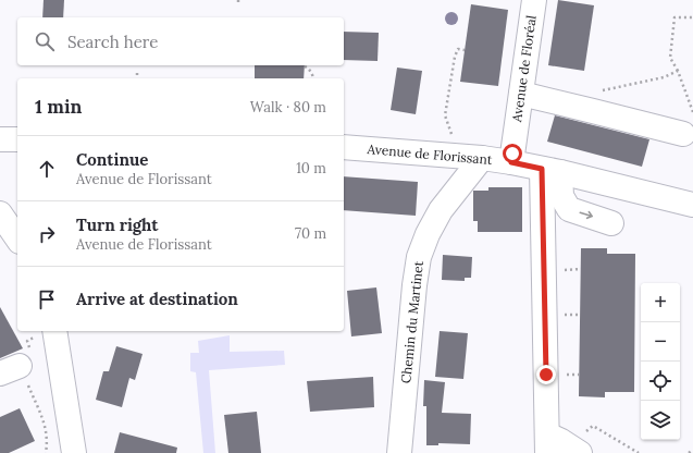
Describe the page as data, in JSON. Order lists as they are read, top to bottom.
{
  "streets": {
    "street": ["Avenue de Floréal", "Avenue de Florissant", "Chemin du Martinet"]
  },
  "crossings": [
    ["Avenue de Floréal", "Avenue de Florissant"],
    ["Avenue de Florissant", "Chemin du Martinet"]
  ],
  "page": {
    "search": "Search here",
    "heading": ["1 min", "Walk · 80 m"],
    "list": [
      ["Continue", "Avenue de Florissant", "10 m"],
      ["Turn right", "Avenue de Florissant", "70 m"],
      "Arrive at destination"
    ],
    "map_buttons": ["+", "−"]
  }
}
